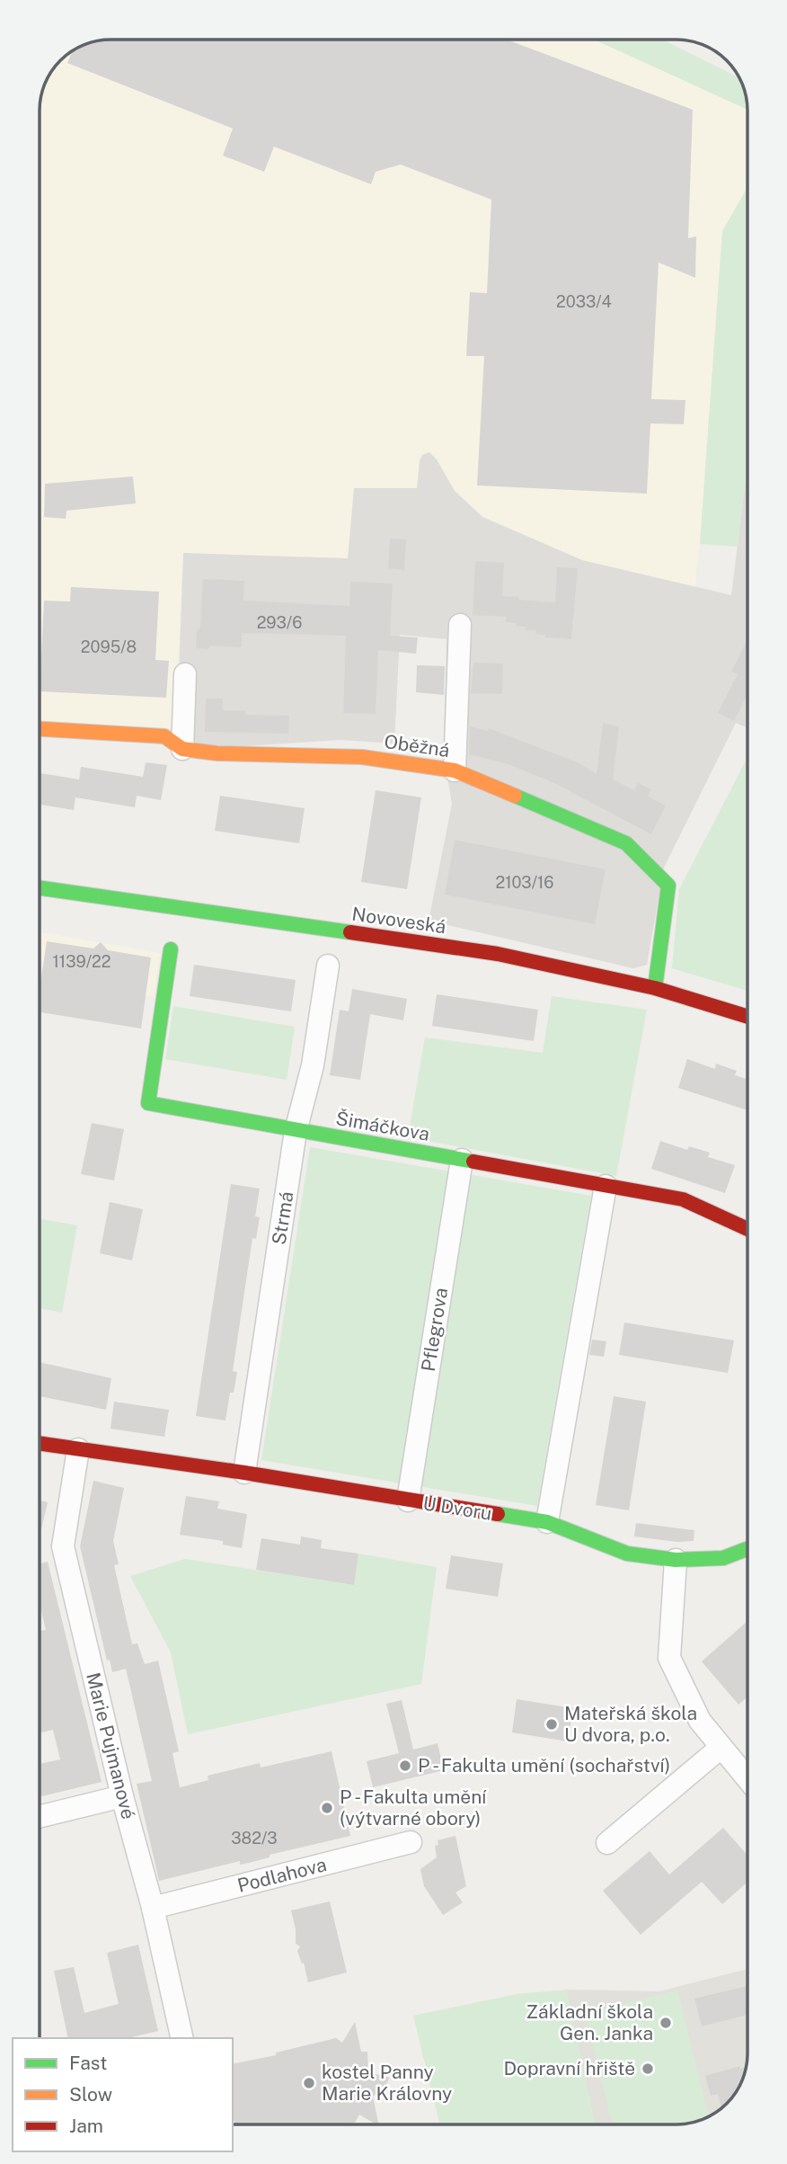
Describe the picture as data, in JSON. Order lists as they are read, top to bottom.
{
  "streets": {
    "street": [
      "Oběžná",
      "Novoveská",
      "Šimáčkova",
      "Strmá",
      "Pflegrova",
      "U Dvoru",
      "Marie Pujmanové",
      "Podlahova"
    ]
  },
  "crossings": [
    ["Oběžná", "Novoveská"],
    ["Šimáčkova", "Strmá"],
    ["Šimáčkova", "Pflegrova"],
    ["Strmá", "U Dvoru"],
    ["Pflegrova", "U Dvoru"],
    ["U Dvoru", "Marie Pujmanové"],
    ["Marie Pujmanové", "Podlahova"]
  ],
  "places": [
    "Mateřská škola U dvora, p.o.",
    "P - Fakulta umění (sochařství)",
    "P - Fakulta umění (výtvarné obory)",
    "Základní škola Gen. Janka",
    "Dopravní hřiště",
    "kostel Panny Marie Královny"
  ],
  "house_numbers": [
    "2033/4",
    "293/6",
    "2095/8",
    "2103/16",
    "1139/22",
    "382/3"
  ],
  "legend": ["Fast", "Slow", "Jam"]
}
